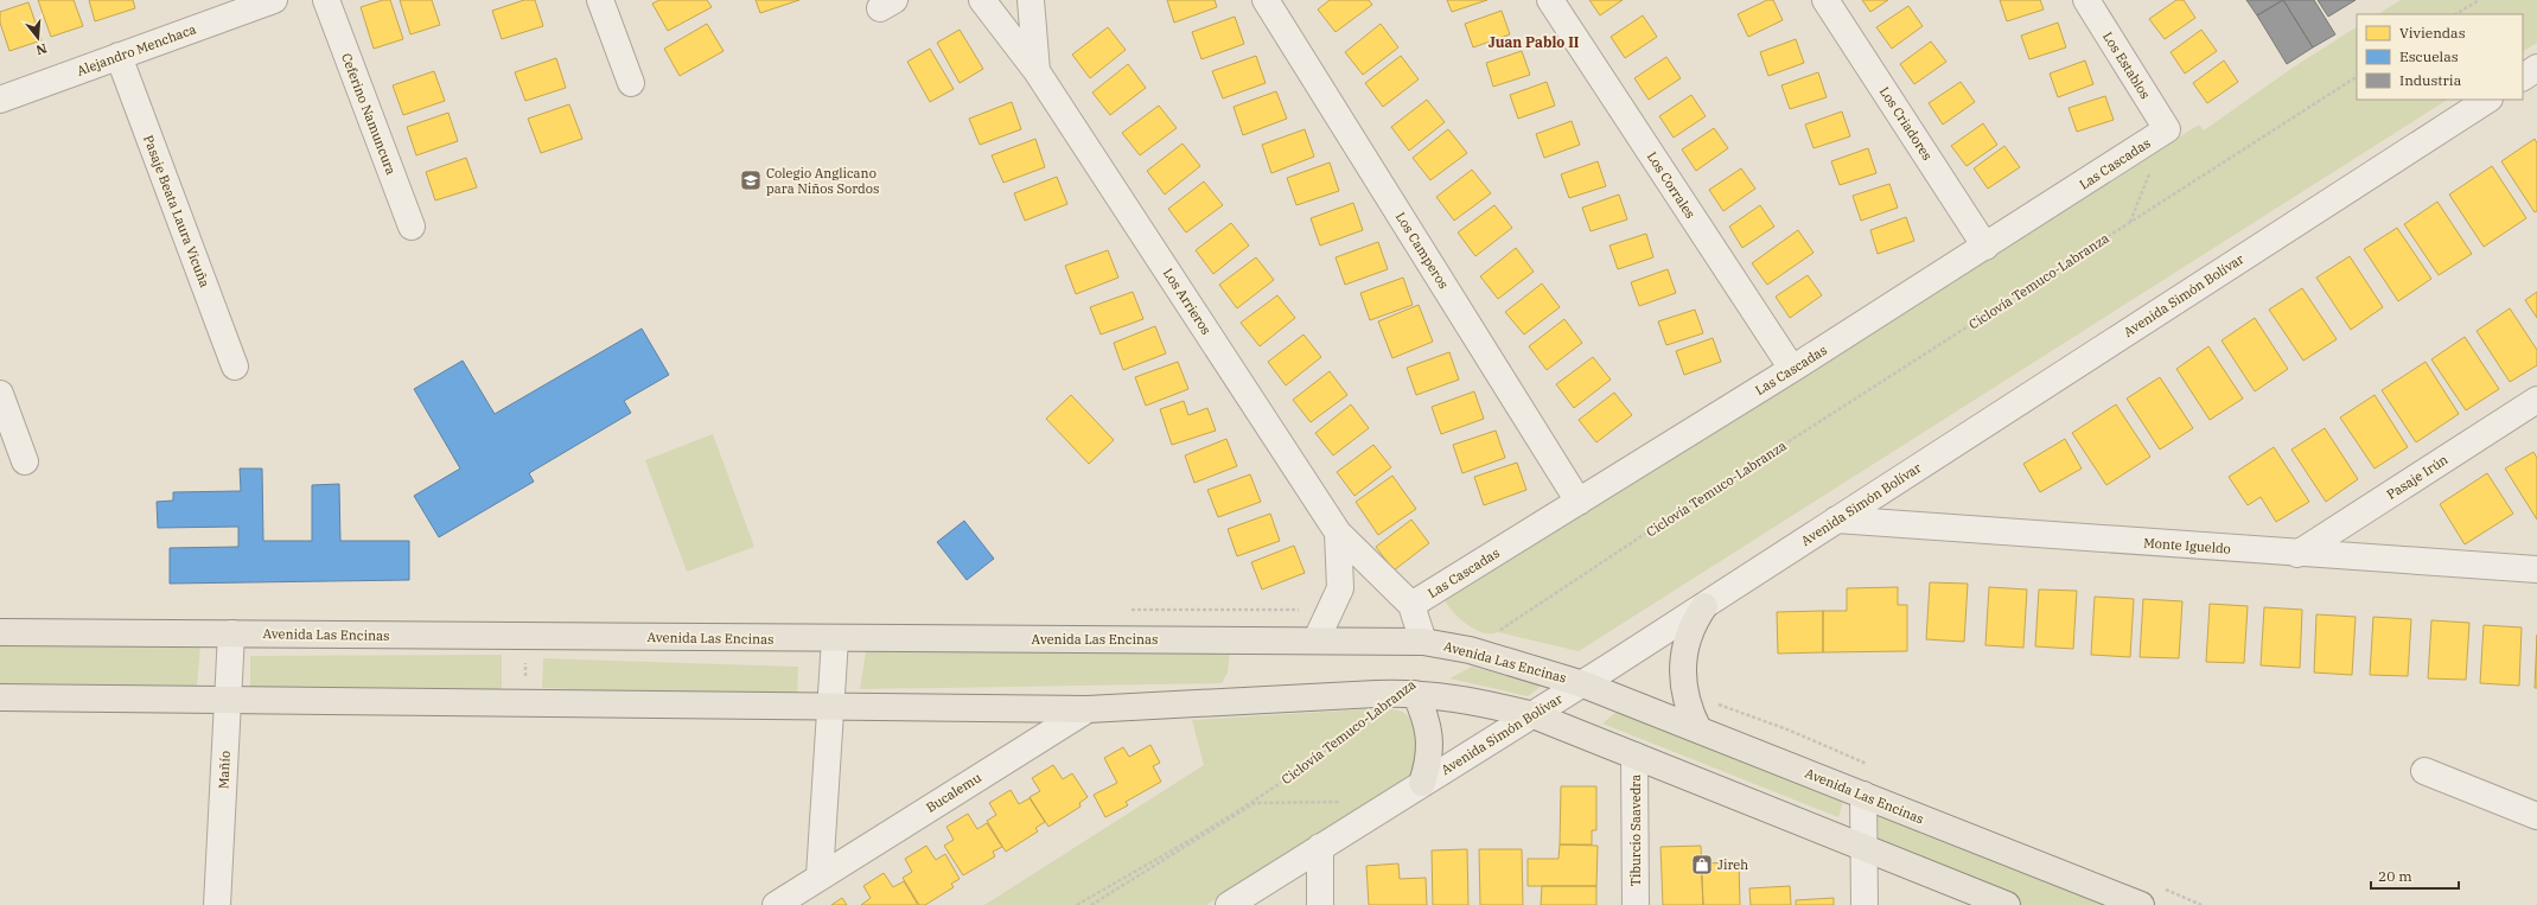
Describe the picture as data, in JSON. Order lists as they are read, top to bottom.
{
  "streets": {
    "main road": ["Avenida Las Encinas"],
    "street": [
      "Alejandro Menchaca",
      "Los Establos",
      "Ceferino Namuncura",
      "Los Criadores",
      "Las Cascadas",
      "Los Corrales",
      "Pasaje Beata Laura Vicuña",
      "Los Camperos",
      "Avenida Simón Bolívar",
      "Los Arrieros",
      "Pasaje Irún",
      "Monte Igueldo",
      "Mañío",
      "Bucalemu",
      "Tiburcio Saavedra"
    ],
    "path": ["Ciclovía Temuco-Labranza"]
  },
  "crossings": [
    ["Alejandro Menchaca", "Pasaje Beata Laura Vicuña"],
    ["Los Establos", "Las Cascadas"],
    ["Los Criadores", "Las Cascadas"],
    ["Las Cascadas", "Los Corrales"],
    ["Las Cascadas", "Los Camperos"],
    ["Las Cascadas", "Los Arrieros"],
    ["Ciclovía Temuco-Labranza", "Avenida Las Encinas"],
    ["Avenida Simón Bolívar", "Monte Igueldo"],
    ["Avenida Simón Bolívar", "Avenida Las Encinas"],
    ["Los Arrieros", "Avenida Las Encinas"],
    ["Pasaje Irún", "Monte Igueldo"],
    ["Avenida Las Encinas", "Mañío"]
  ],
  "districts": ["Juan Pablo II"],
  "places": {
    "school or university": ["Colegio Anglicano para Niños Sordos"],
    "shop": ["Jireh"]
  },
  "legend": ["Viviendas", "Escuelas", "Industria"],
  "scale_bar": "20 m",
  "north": "bottom"
}
